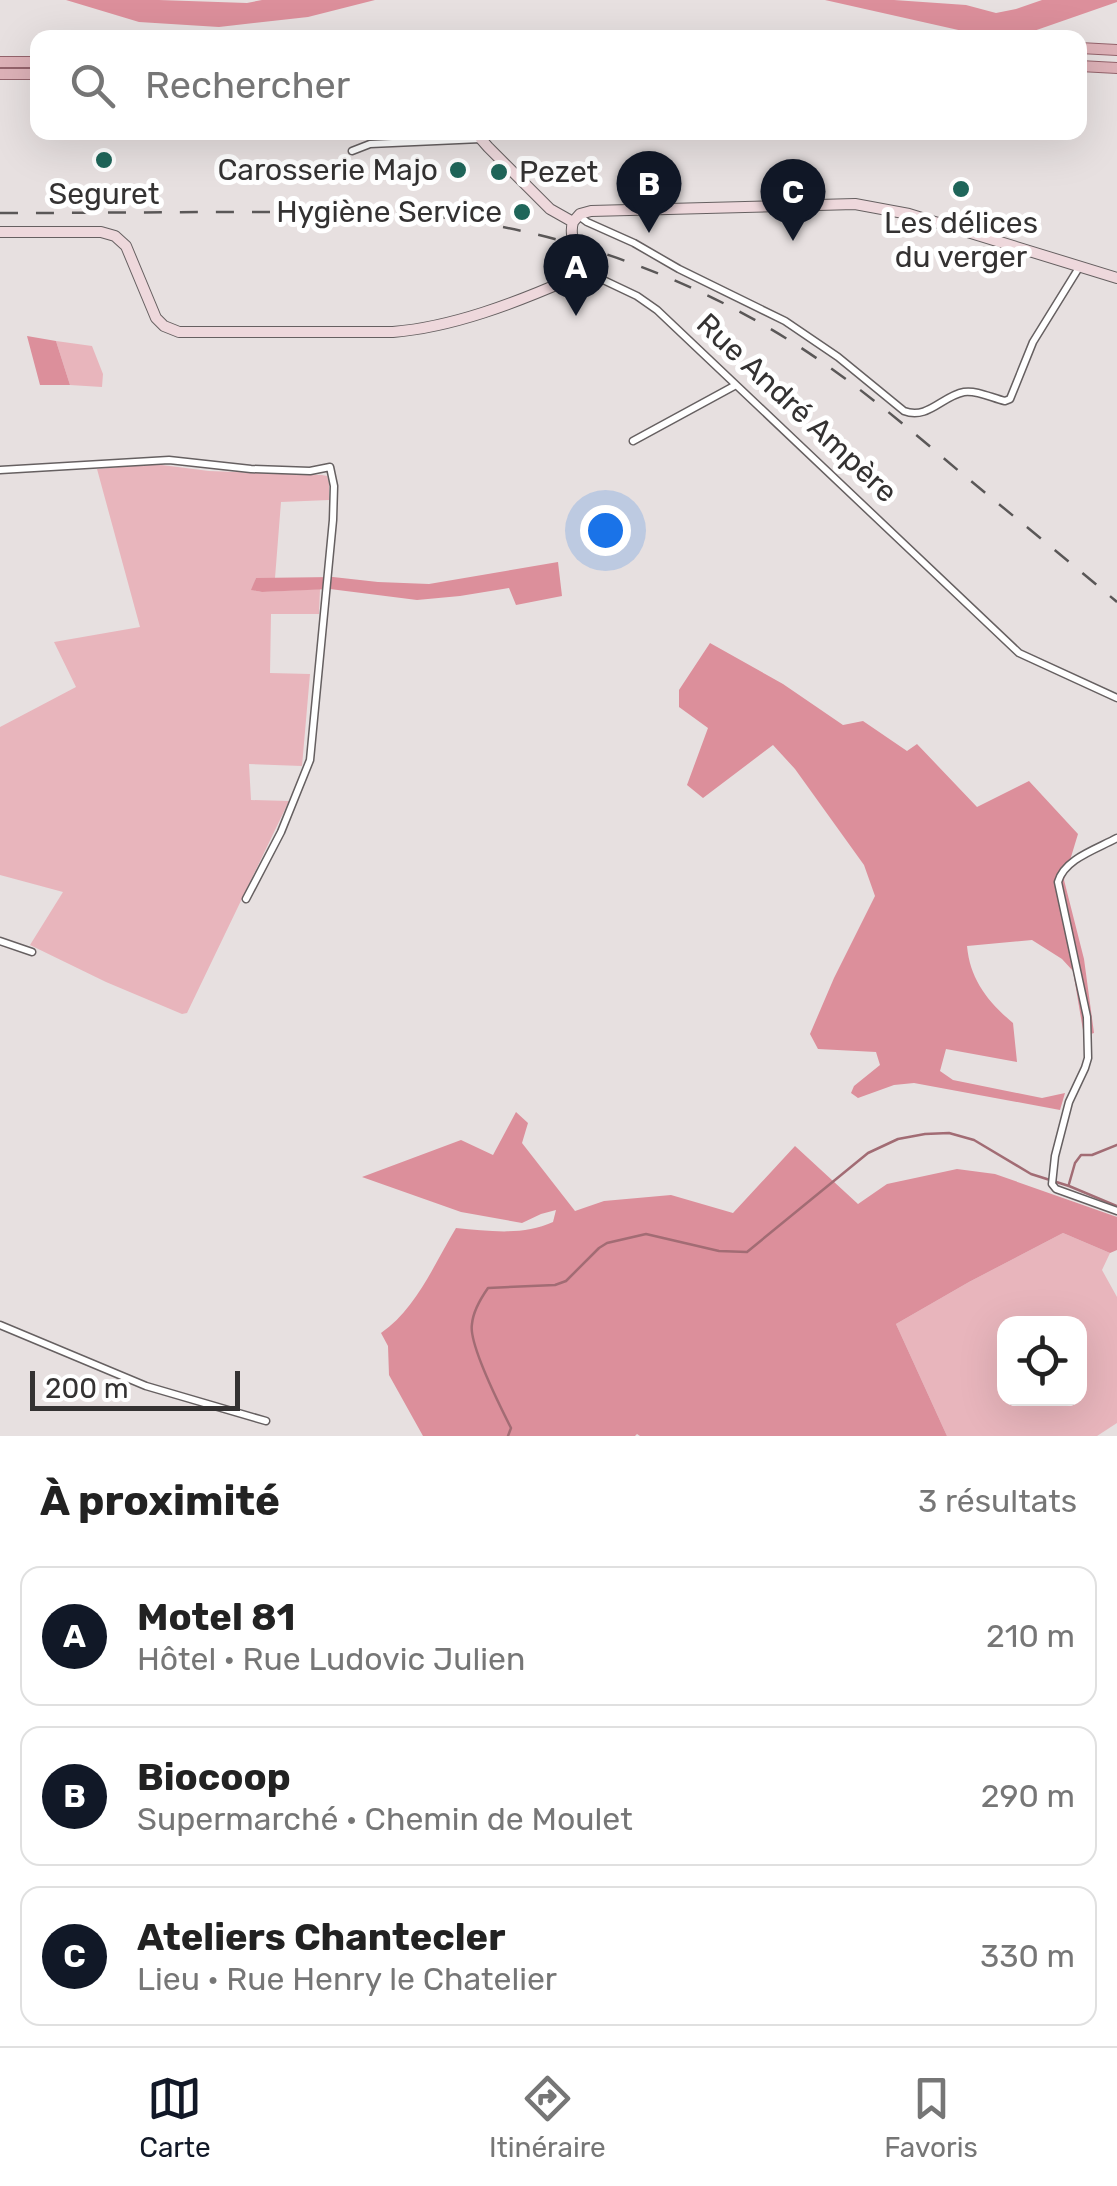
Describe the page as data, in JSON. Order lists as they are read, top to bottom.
{
  "streets": {
    "street": ["Rue André Ampère"]
  },
  "places": [
    "Seguret",
    "Carosserie Majo",
    "Pezet",
    "Les délices du verger",
    "Hygiène Service"
  ],
  "scale_bar": "200 m",
  "page": {
    "search": "Rechercher",
    "pins": ["B", "C", "A"],
    "scale": "200 m",
    "heading": ["À proximité", "3 résultats"],
    "list": [
      {
        "mark": "A",
        "name": "Motel 81",
        "note": "Hôtel · Rue Ludovic Julien",
        "value": "210 m"
      },
      {
        "mark": "B",
        "name": "Biocoop",
        "note": "Supermarché · Chemin de Moulet",
        "value": "290 m"
      },
      {
        "mark": "C",
        "name": "Ateliers Chantecler",
        "note": "Lieu · Rue Henry le Chatelier",
        "value": "330 m"
      }
    ],
    "nav": ["Carte", "Itinéraire", "Favoris"]
  }
}
